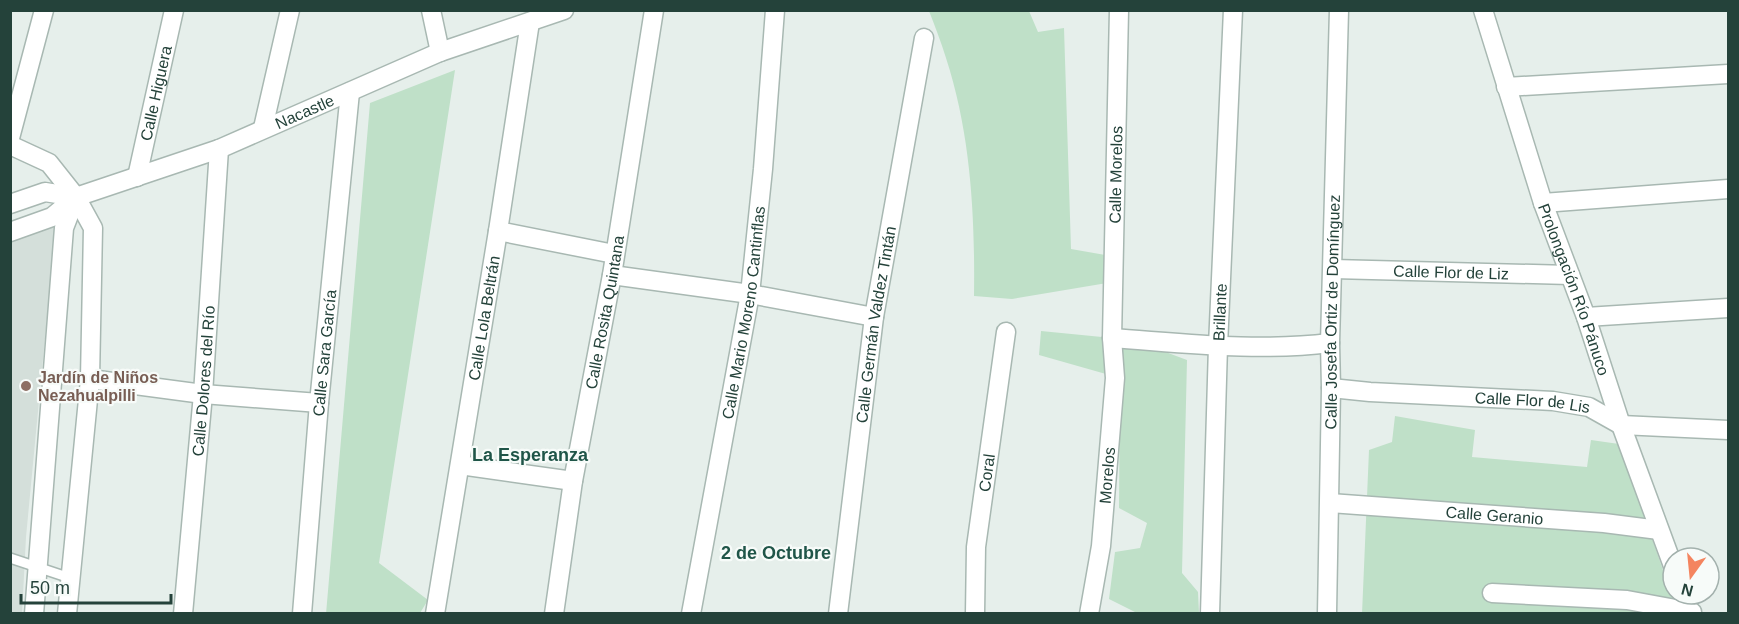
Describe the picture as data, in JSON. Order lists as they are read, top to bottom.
{
  "streets": {
    "street": [
      "Calle Higuera",
      "Nacastle",
      "Calle Morelos",
      "Calle Flor de Liz",
      "Prolongación Río Pánuco",
      "Calle Rosita Quintana",
      "Brillante",
      "Calle Josefa Ortiz de Domínguez",
      "Calle Mario Moreno Cantinflas",
      "Calle Lola Beltrán",
      "Calle Germán Valdez Tintán",
      "Calle Sara García",
      "Calle Dolores del Río",
      "Calle Flor de Lis",
      "Coral",
      "Morelos",
      "Calle Geranio"
    ]
  },
  "crossings": [
    ["Calle Higuera", "Nacastle"],
    ["Nacastle", "Calle Lola Beltrán"],
    ["Nacastle", "Calle Sara García"],
    ["Nacastle", "Calle Dolores del Río"],
    ["Calle Morelos", "Morelos"],
    ["Calle Flor de Liz", "Prolongación Río Pánuco"],
    ["Calle Flor de Liz", "Calle Josefa Ortiz de Domínguez"],
    ["Prolongación Río Pánuco", "Calle Flor de Lis"],
    ["Prolongación Río Pánuco", "Calle Geranio"],
    ["Calle Josefa Ortiz de Domínguez", "Calle Flor de Lis"],
    ["Calle Josefa Ortiz de Domínguez", "Calle Geranio"]
  ],
  "districts": ["La Esperanza", "2 de Octubre"],
  "places": ["Jardín de Niños Nezahualpilli"],
  "scale_bar": "50 m",
  "north": "bottom"
}
